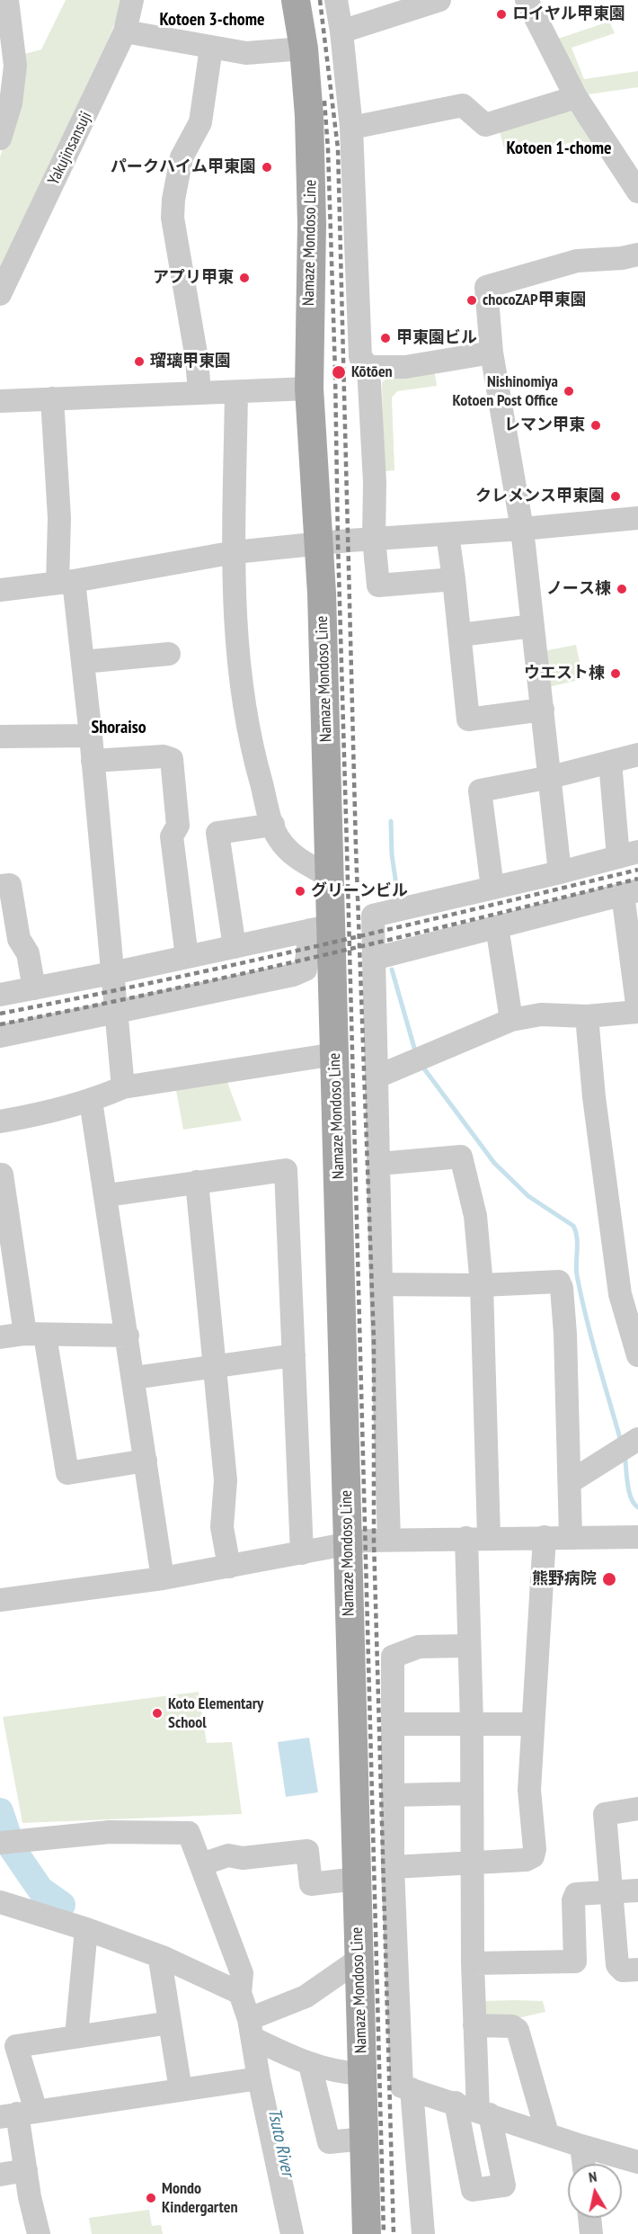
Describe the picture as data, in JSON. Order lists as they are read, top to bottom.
{
  "streets": {
    "main road": ["Namaze Mondoso Line"],
    "street": ["Yakujinsansuji"]
  },
  "districts": ["Kotoen 3-chome", "Kotoen 1-chome", "Shoraiso"],
  "water": ["Tsuto River"],
  "places": [
    "ロイヤル甲東園",
    "パークハイム甲東園",
    "アプリ甲東",
    "chocoZAP甲東園",
    "甲東園ビル",
    "瑠璃甲東園",
    "Kōtōen",
    "Nishinomiya Kotoen Post Office",
    "レマン甲東",
    "クレメンス甲東園",
    "ノース棟",
    "ウエスト棟",
    "グリーンビル",
    "熊野病院",
    "Koto Elementary School",
    "Mondo Kindergarten"
  ],
  "north": "top"
}
